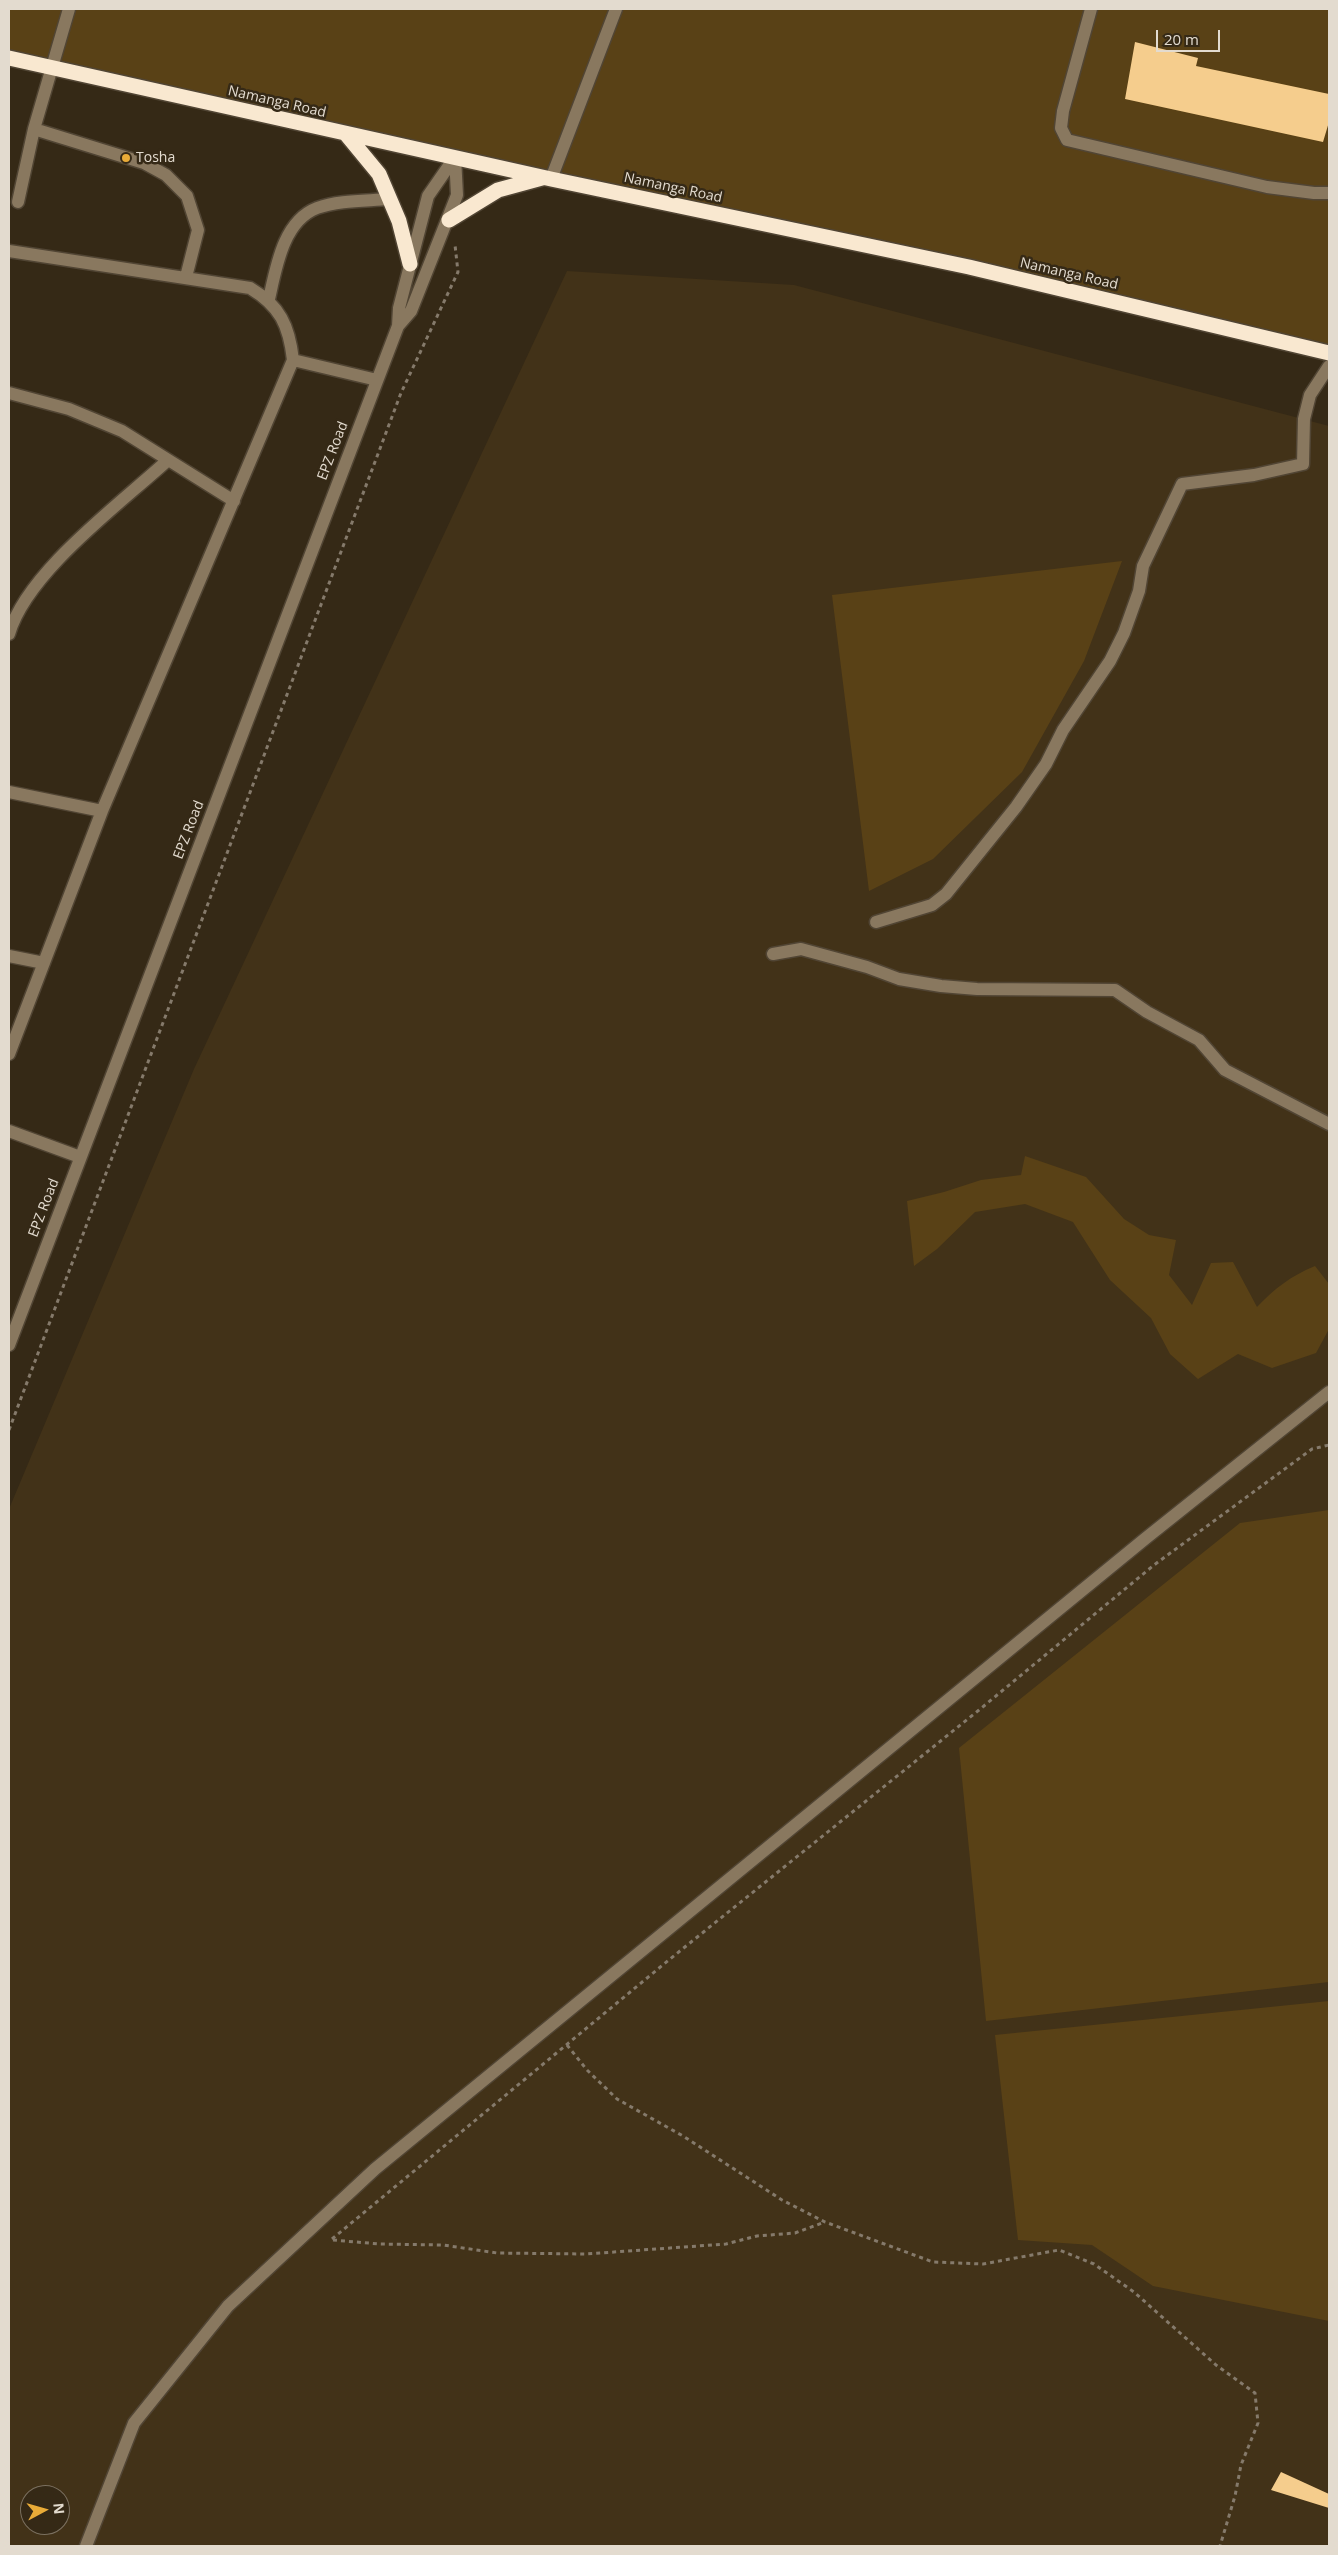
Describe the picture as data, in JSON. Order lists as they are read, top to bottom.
{
  "streets": {
    "highway": ["Namanga Road"],
    "street": ["EPZ Road"]
  },
  "crossings": [
    ["Namanga Road", "EPZ Road"]
  ],
  "places": ["Tosha"],
  "scale_bar": "20 m",
  "north": "right"
}
